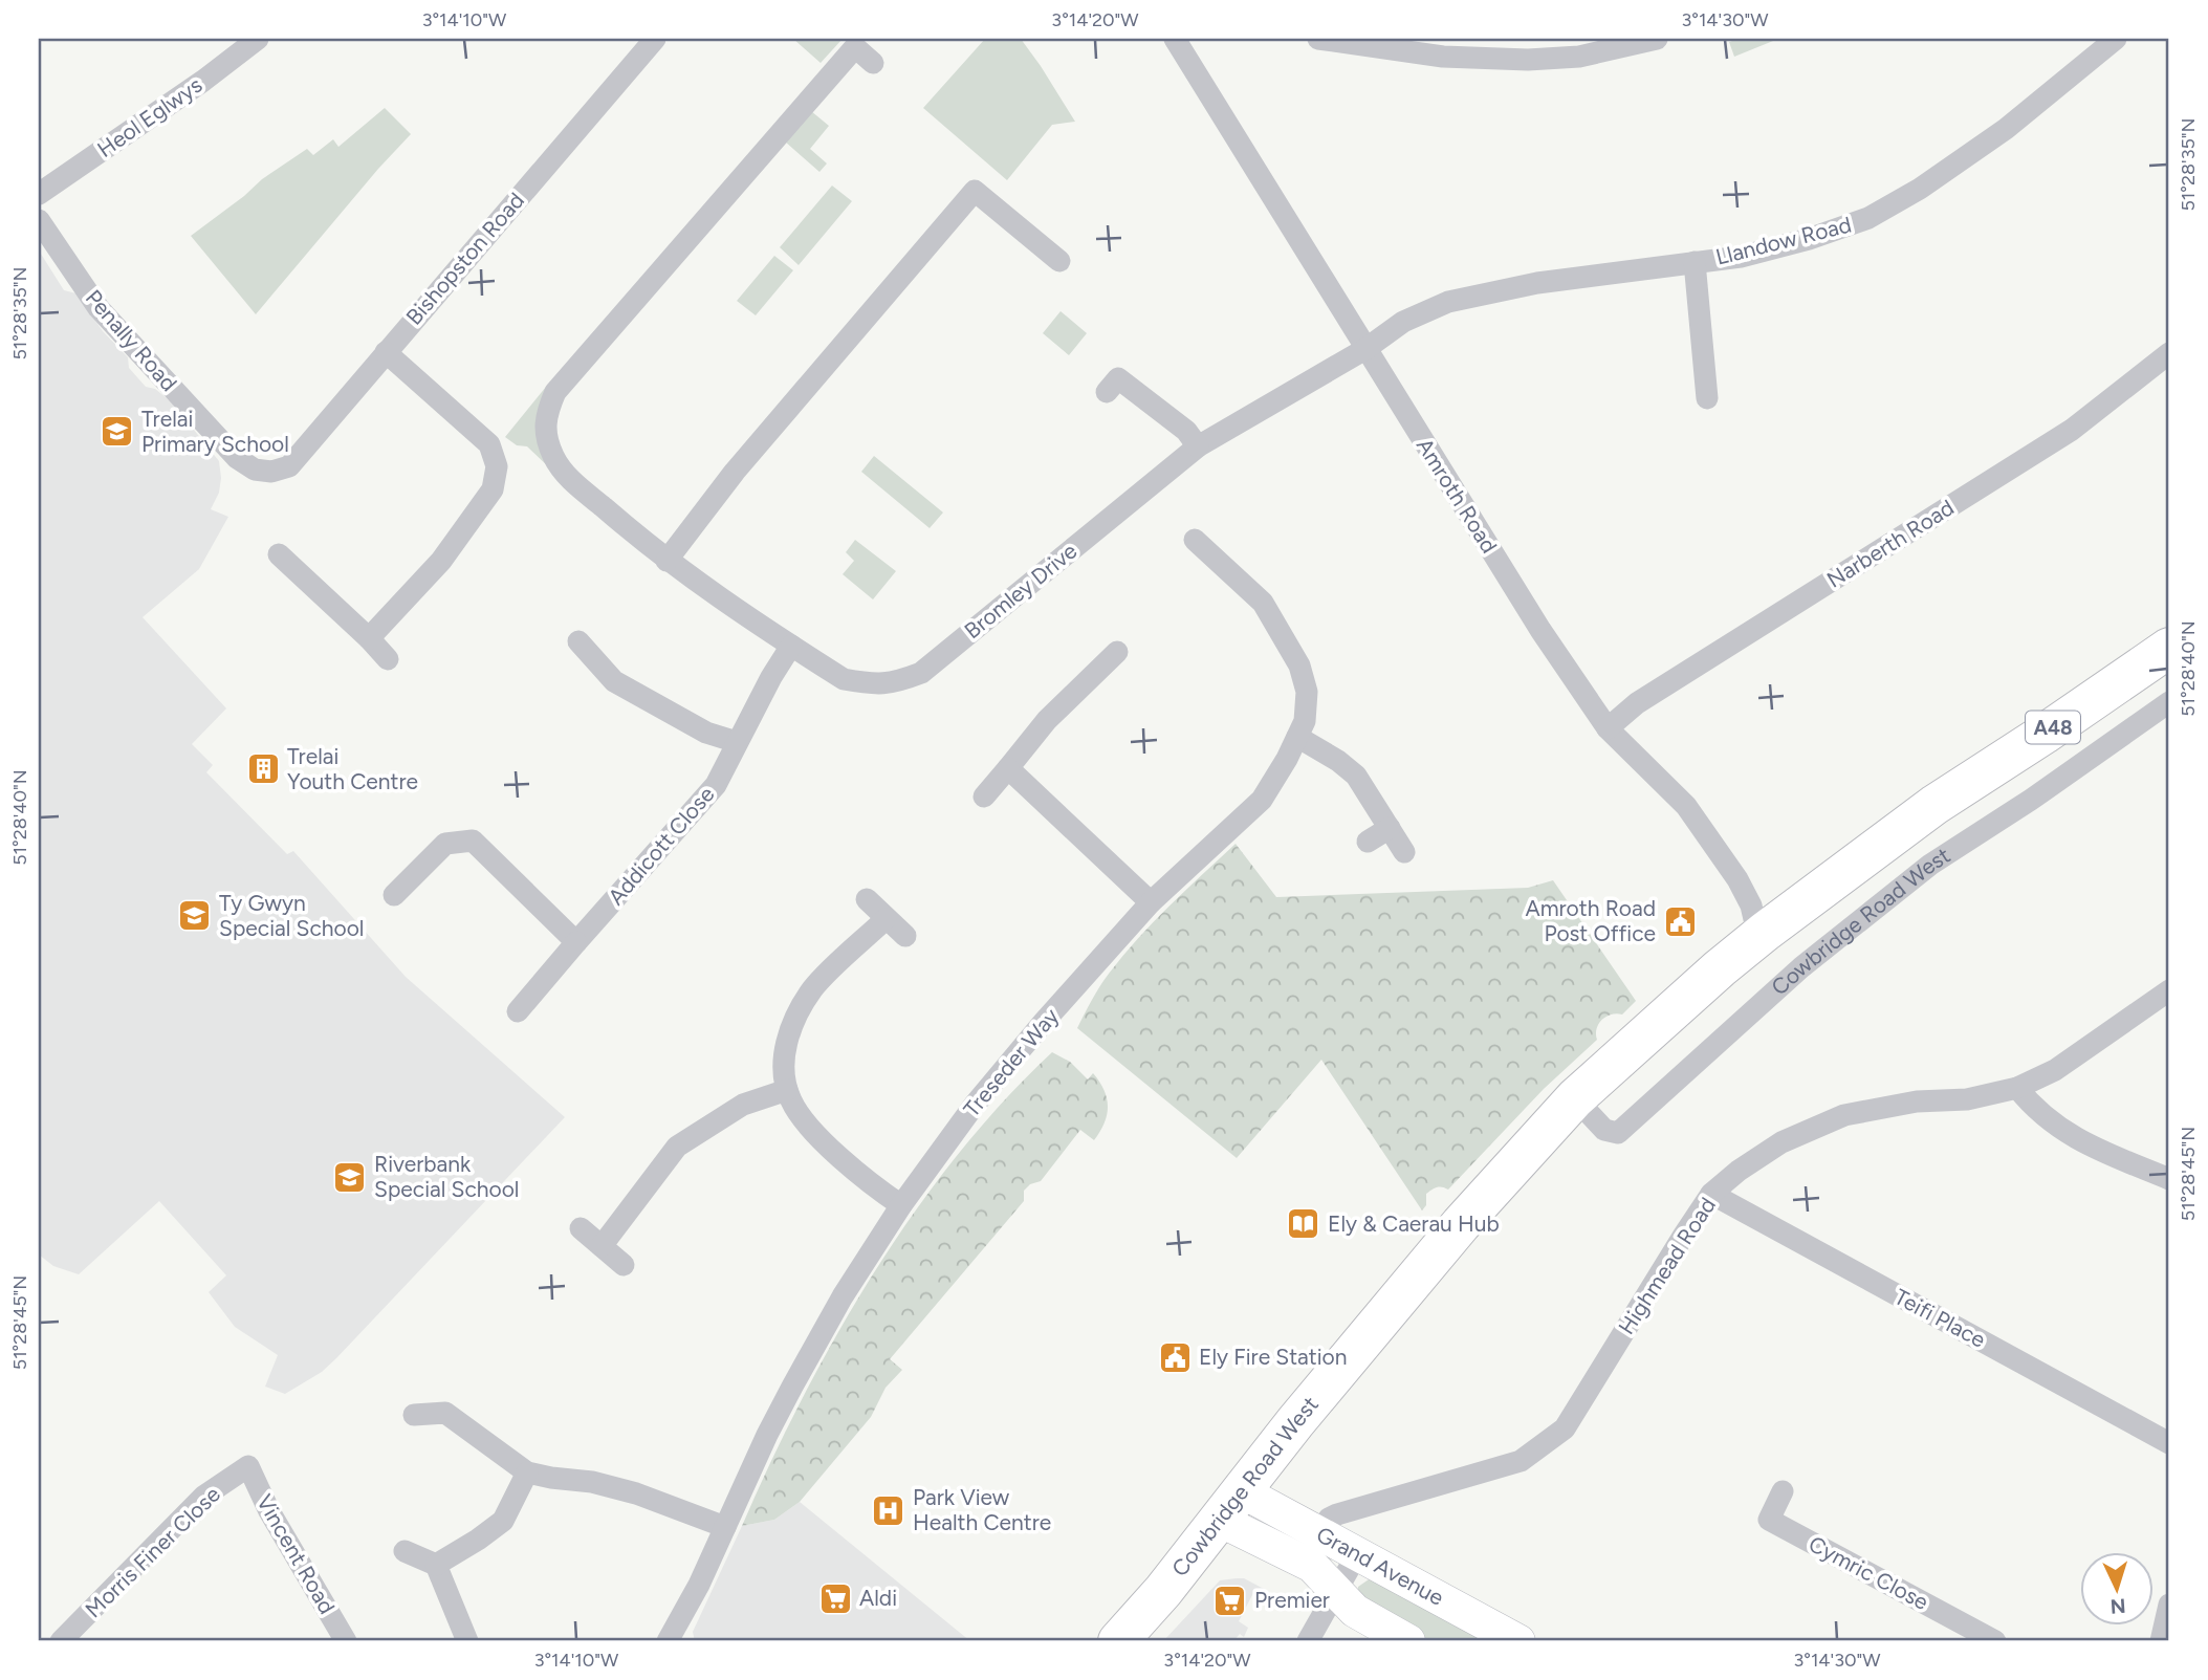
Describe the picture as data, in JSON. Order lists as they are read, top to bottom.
{
  "streets": {
    "highway": ["A48", "Cowbridge Road West"],
    "street": [
      "Heol Eglwys",
      "Llandow Road",
      "Bishopston Road",
      "Penally Road",
      "Amroth Road",
      "Narberth Road",
      "Bromley Drive",
      "Addicott Close",
      "Treseder Way",
      "Highmead Road",
      "Teifi Place",
      "Morris Finer Close",
      "Vincent Road",
      "Grand Avenue",
      "Cymric Close"
    ]
  },
  "crossings": [
    ["Llandow Road", "Amroth Road"],
    ["Llandow Road", "Bromley Drive"],
    ["Bishopston Road", "Penally Road"],
    ["Amroth Road", "Narberth Road"],
    ["Amroth Road", "Bromley Drive"],
    ["Amroth Road", "Cowbridge Road West"],
    ["Bromley Drive", "Addicott Close"],
    ["Cowbridge Road West", "Grand Avenue"],
    ["Highmead Road", "Teifi Place"],
    ["Highmead Road", "Grand Avenue"],
    ["Morris Finer Close", "Vincent Road"]
  ],
  "places": {
    "school or university": ["Trelai Primary School", "Ty Gwyn Special School", "Riverbank Special School"],
    "building": ["Trelai Youth Centre"],
    "public building": ["Amroth Road Post Office", "Ely Fire Station"],
    "library": ["Ely & Caerau Hub"],
    "hospital": ["Park View Health Centre"],
    "supermarket": ["Aldi", "Premier"]
  },
  "north": "bottom",
  "coordinates": [
    "3°14'10\"W",
    "3°14'20\"W",
    "3°14'30\"W",
    "51°28'35\"N",
    "51°28'40\"N",
    "51°28'45\"N"
  ]
}
